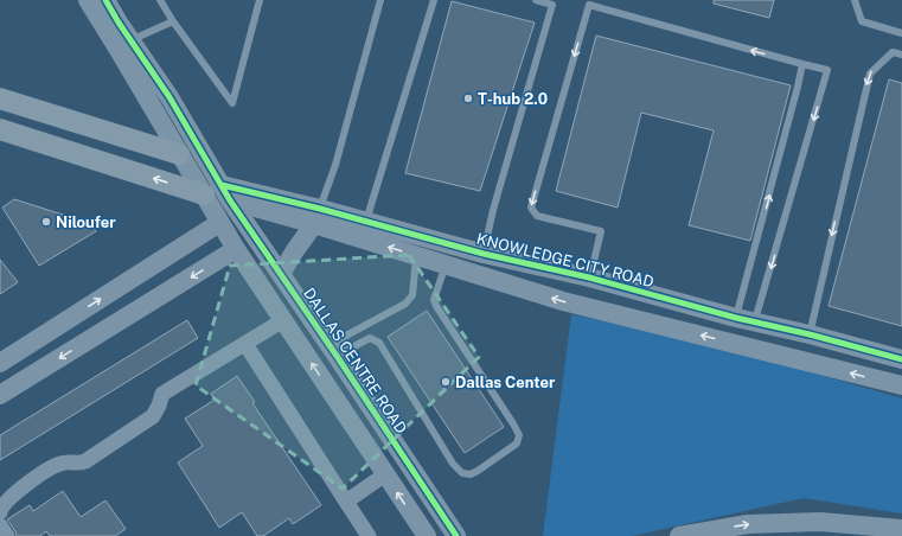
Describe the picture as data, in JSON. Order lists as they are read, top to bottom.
{
  "streets": {
    "street": ["KNOWLEDGE CITY ROAD", "DALLAS CENTRE ROAD"]
  },
  "crossings": [
    ["KNOWLEDGE CITY ROAD", "DALLAS CENTRE ROAD"]
  ],
  "places": ["T-hub 2.0", "Niloufer", "Dallas Center"]
}
